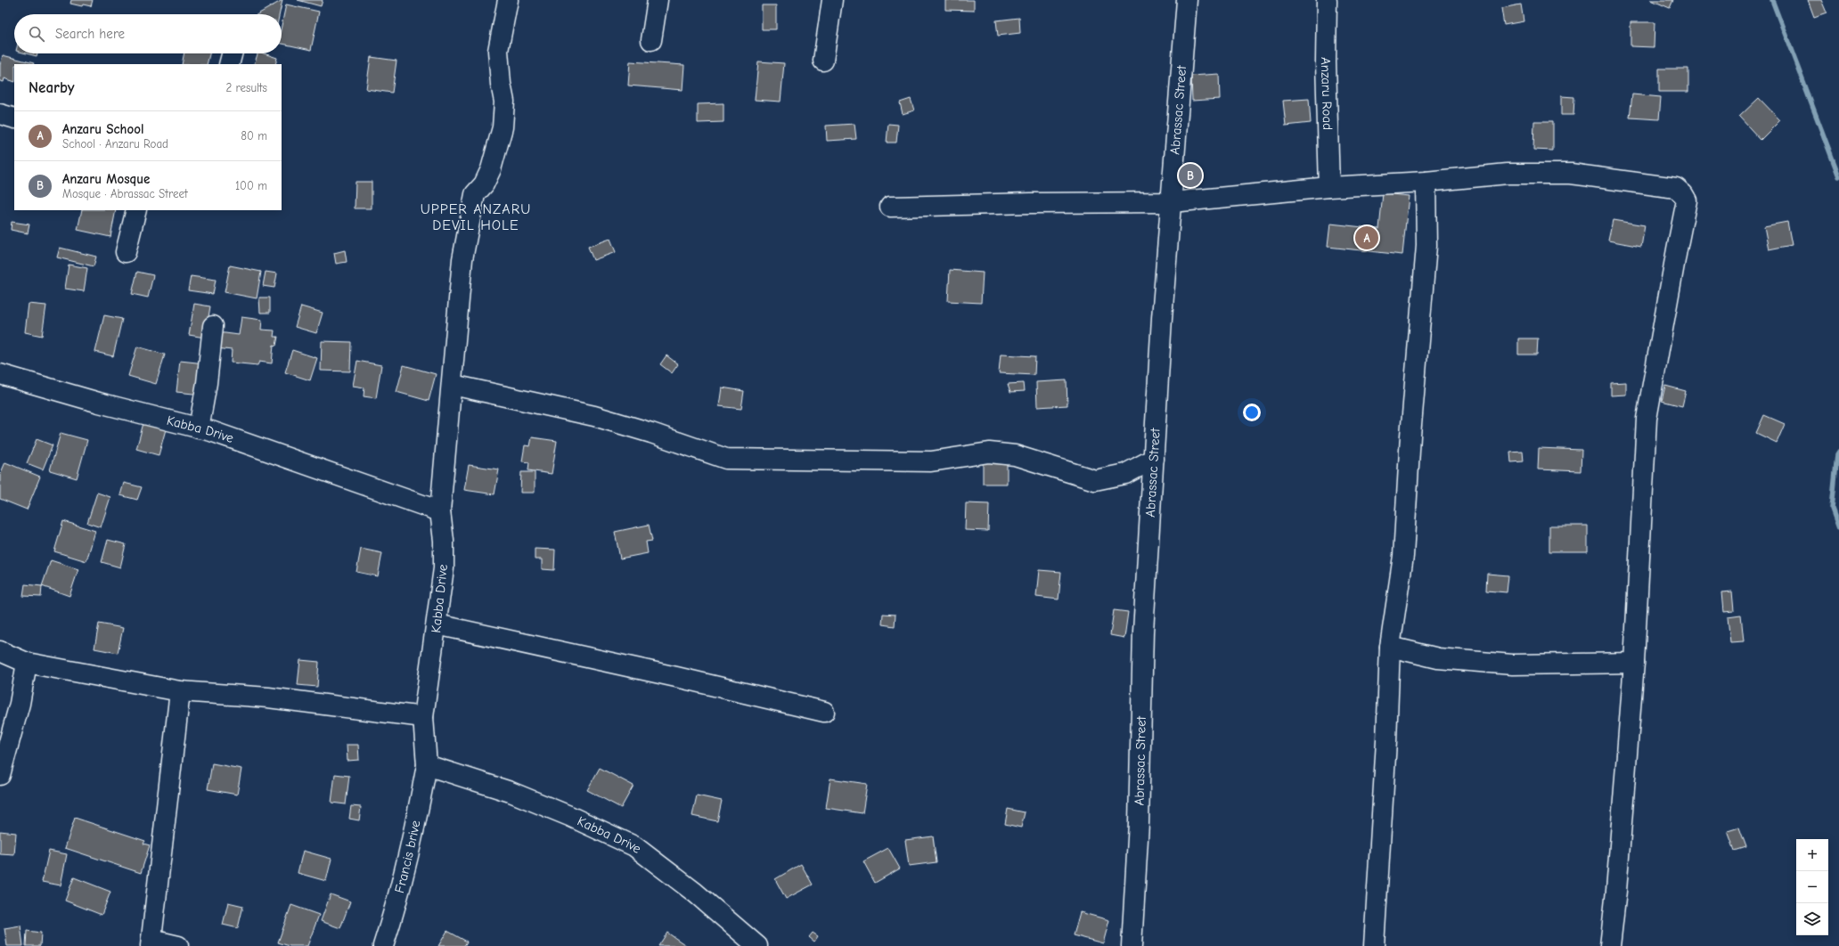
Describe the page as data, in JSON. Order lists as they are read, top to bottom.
{
  "streets": {
    "street": [
      "Anzaru Road",
      "Abrassac Street",
      "Kabba Drive",
      "Francis brive"
    ]
  },
  "crossings": [
    ["Kabba Drive", "Francis brive"]
  ],
  "districts": ["UPPER ANZARU DEVIL HOLE"],
  "page": {
    "search": "Search here",
    "heading": ["Nearby", "2 results"],
    "list": [
      {
        "mark": "A",
        "name": "Anzaru School",
        "note": "School · Anzaru Road",
        "value": "80 m"
      },
      {
        "mark": "B",
        "name": "Anzaru Mosque",
        "note": "Mosque · Abrassac Street",
        "value": "100 m"
      }
    ],
    "pins": ["B", "A"],
    "map_buttons": ["+", "−"]
  }
}
